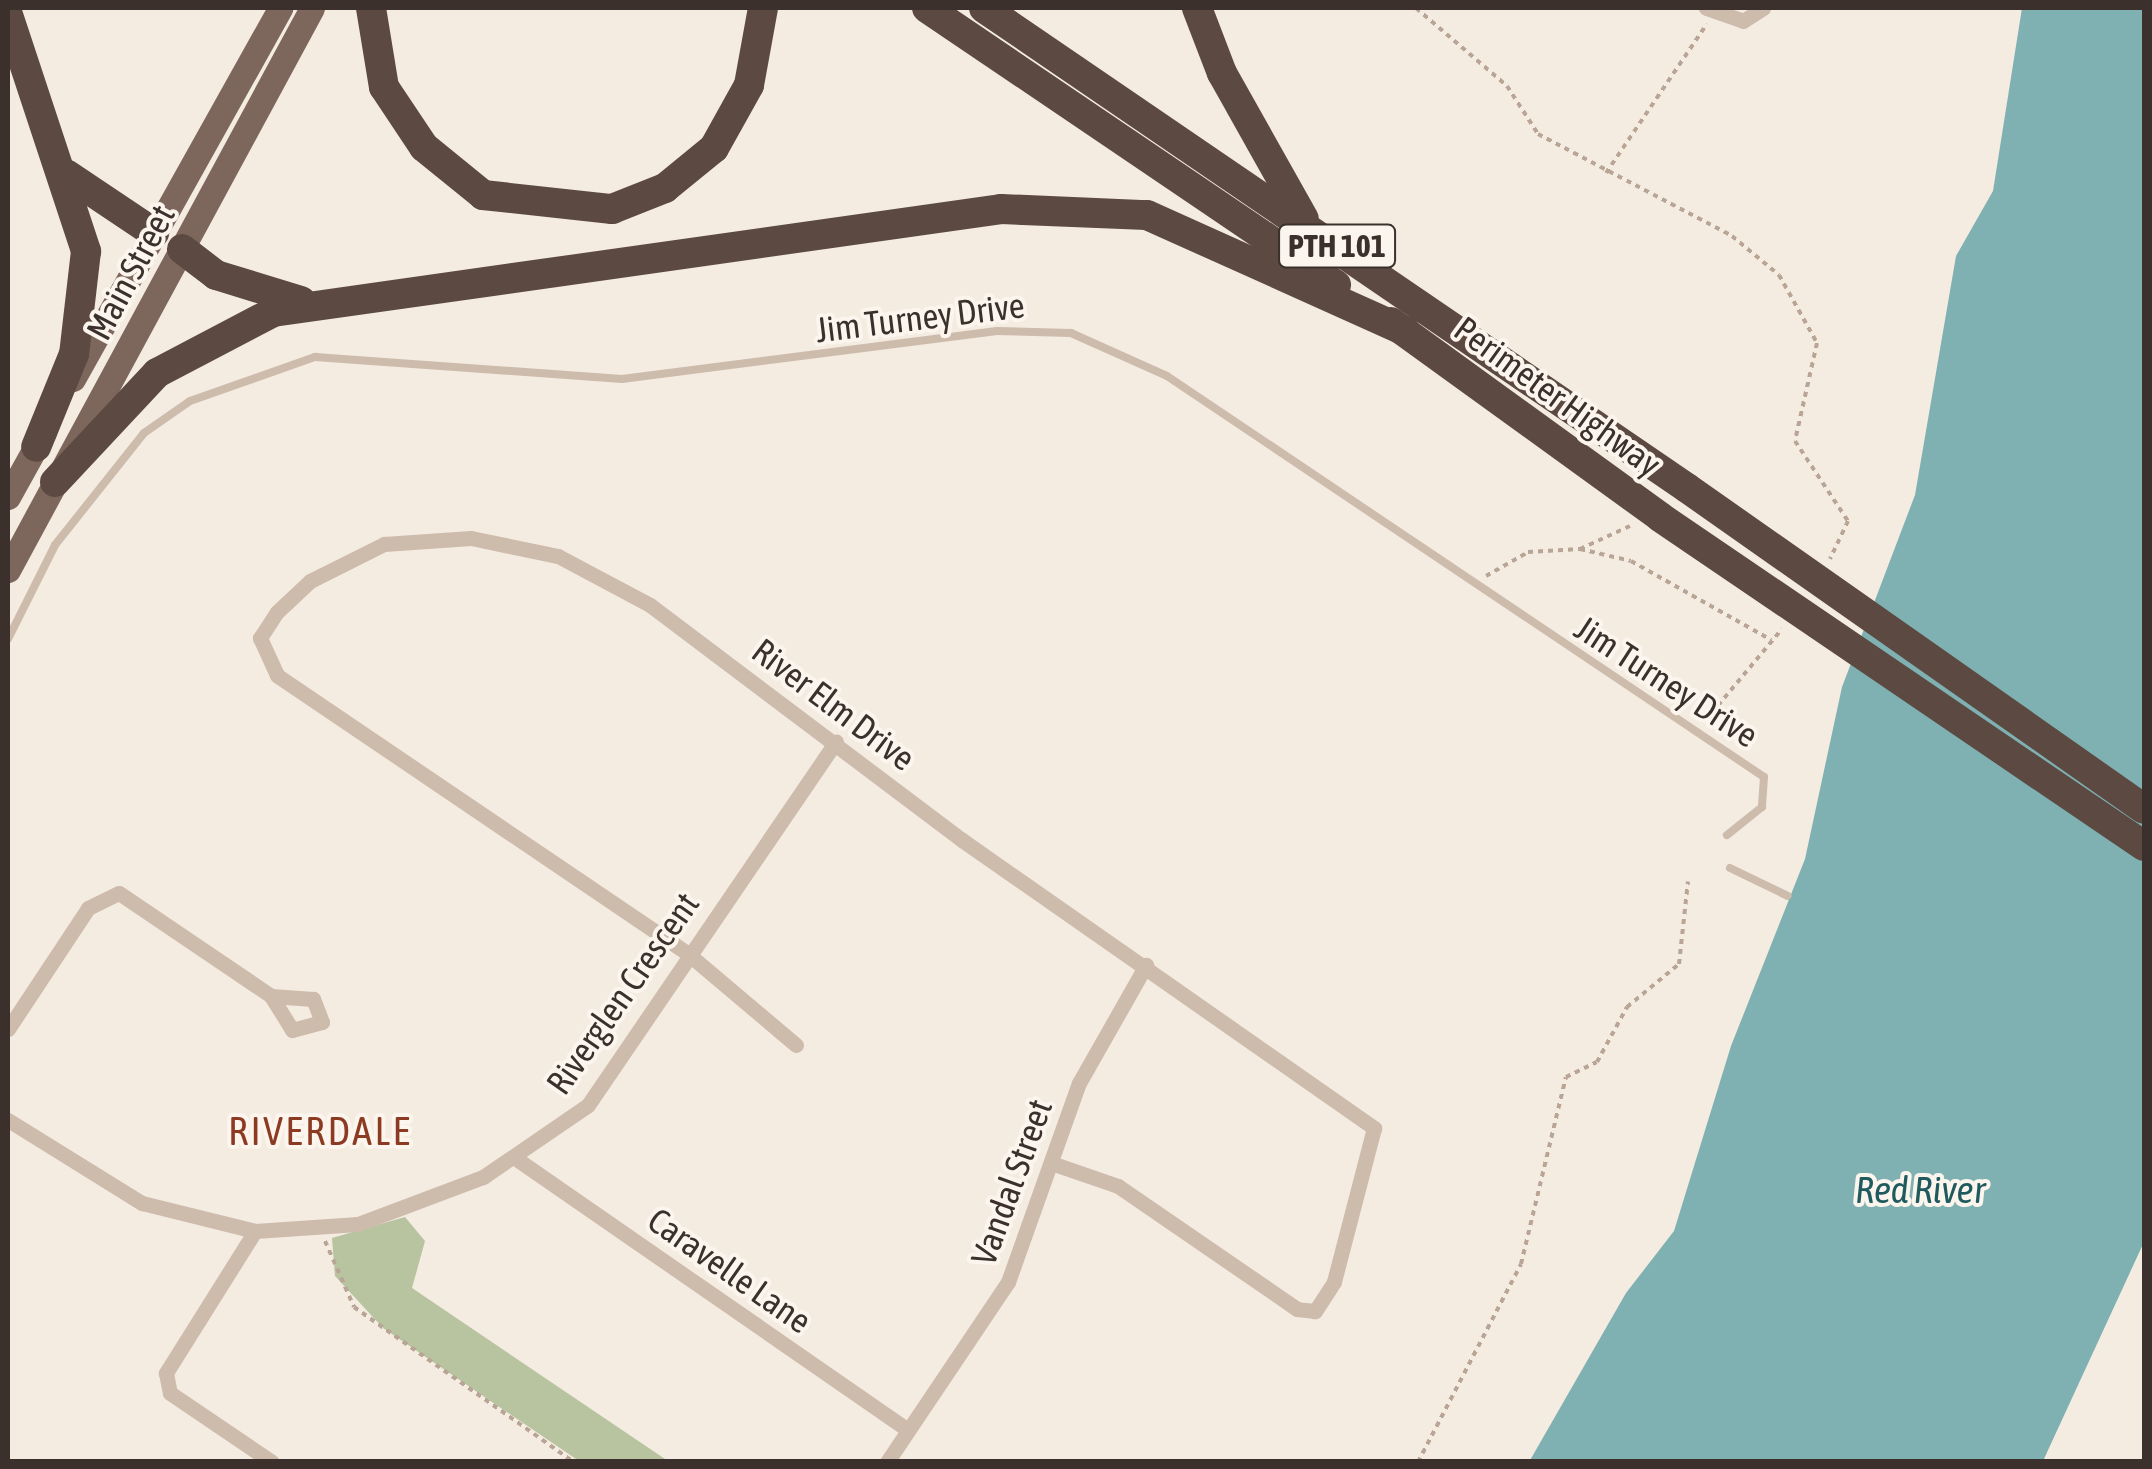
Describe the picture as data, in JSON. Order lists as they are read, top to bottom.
{
  "streets": {
    "highway": ["PTH 101", "Perimeter Highway"],
    "main road": ["Main Street"],
    "street": [
      "River Elm Drive",
      "Riverglen Crescent",
      "Vandal Street",
      "Caravelle Lane"
    ],
    "lane": ["Jim Turney Drive"]
  },
  "crossings": [
    ["River Elm Drive", "Riverglen Crescent"],
    ["River Elm Drive", "Vandal Street"],
    ["Riverglen Crescent", "Caravelle Lane"],
    ["Vandal Street", "Caravelle Lane"]
  ],
  "districts": ["RIVERDALE"],
  "water": ["Red River"]
}
